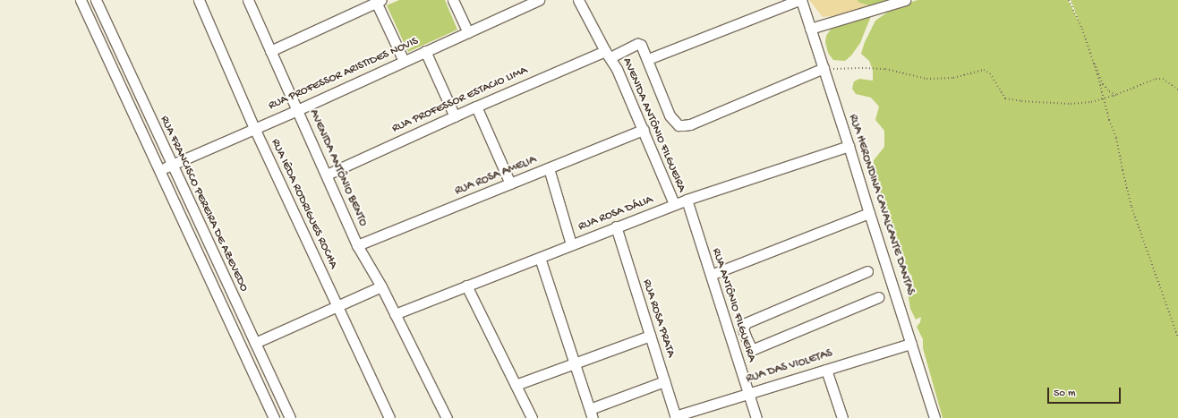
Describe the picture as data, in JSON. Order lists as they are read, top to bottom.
{
  "streets": {
    "street": [
      "RUA PROFESSOR ARISTIDES NOVIS",
      "RUA PROFESSOR ESTACIO LIMA",
      "AVENIDA ANTÔNIO FILGUEIRA",
      "AVENIDA ANTÔNIO BENTO",
      "RUA ROSA AMELIA",
      "RUA FRANCISCO PEREIRA DE AZEVEDO",
      "RUA IÊDA RODRIGUES ROCHA",
      "RUA HERONDINA CAVALCANTE DANTAS",
      "RUA ROSA DÁLIA",
      "RUA ANTÔNIO FILGUEIRA",
      "RUA ROSA PRATA",
      "RUA DAS VIOLETAS"
    ]
  },
  "crossings": [
    ["RUA PROFESSOR ARISTIDES NOVIS", "AVENIDA ANTÔNIO BENTO"],
    ["RUA PROFESSOR ARISTIDES NOVIS", "RUA FRANCISCO PEREIRA DE AZEVEDO"],
    ["RUA PROFESSOR ARISTIDES NOVIS", "RUA IÊDA RODRIGUES ROCHA"],
    ["RUA PROFESSOR ESTACIO LIMA", "AVENIDA ANTÔNIO FILGUEIRA"],
    ["RUA PROFESSOR ESTACIO LIMA", "AVENIDA ANTÔNIO BENTO"],
    ["AVENIDA ANTÔNIO FILGUEIRA", "RUA ROSA AMELIA"],
    ["AVENIDA ANTÔNIO FILGUEIRA", "RUA ROSA DÁLIA"],
    ["AVENIDA ANTÔNIO BENTO", "RUA ROSA AMELIA"],
    ["AVENIDA ANTÔNIO BENTO", "RUA ROSA DÁLIA"],
    ["RUA HERONDINA CAVALCANTE DANTAS", "RUA ROSA DÁLIA"],
    ["RUA HERONDINA CAVALCANTE DANTAS", "RUA DAS VIOLETAS"],
    ["RUA ROSA DÁLIA", "RUA ANTÔNIO FILGUEIRA"],
    ["RUA ROSA DÁLIA", "RUA ROSA PRATA"],
    ["RUA ANTÔNIO FILGUEIRA", "RUA DAS VIOLETAS"],
    ["RUA ROSA PRATA", "RUA DAS VIOLETAS"]
  ],
  "scale_bar": "50 m"
}
